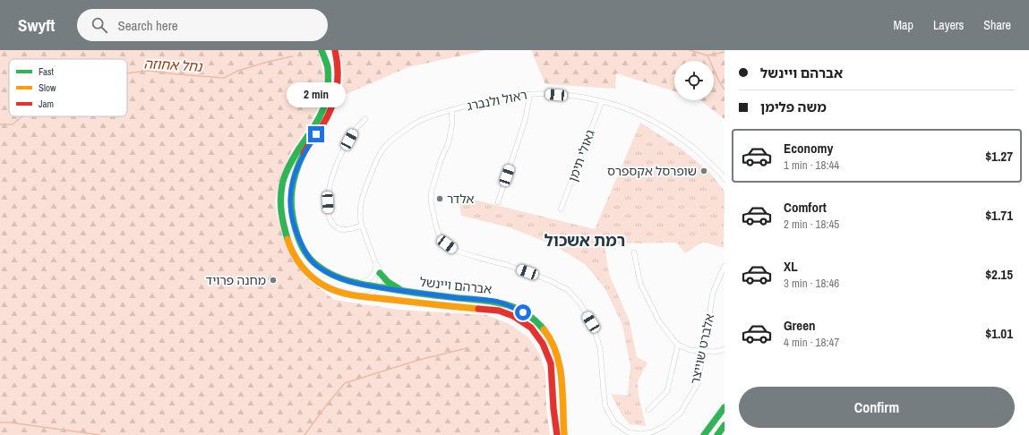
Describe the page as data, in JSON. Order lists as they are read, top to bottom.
{
  "streets": {
    "main road": ["אברהם ויינשל"],
    "street": ["ראול ולנברג", "גאולי תימן", "אלברט שוייצר"]
  },
  "crossings": [
    ["ראול ולנברג", "גאולי תימן"],
    ["ראול ולנברג", "אברהם ויינשל"],
    ["ראול ולנברג", "אלברט שוייצר"]
  ],
  "districts": ["רמת אשכול"],
  "water": ["נחל אחוזה"],
  "places": ["שופרסל אקספרס", "אלדר", "מחנה פרויד"],
  "legend": ["Fast", "Slow", "Jam"],
  "page": {
    "header": "Swyft",
    "search": "Search here",
    "nav": ["Map", "Layers", "Share"],
    "banner": ["אברהם ויינשל", "משה פלימן"],
    "bubble": "2 min",
    "list": [
      {
        "name": "Economy",
        "note": "1 min · 18:44",
        "value": "$1.27"
      },
      {
        "name": "Comfort",
        "note": "2 min · 18:45",
        "value": "$1.71"
      },
      {
        "name": "XL",
        "note": "3 min · 18:46",
        "value": "$2.15"
      },
      {
        "name": "Green",
        "note": "4 min · 18:47",
        "value": "$1.01"
      }
    ],
    "buttons": "Confirm"
  }
}
